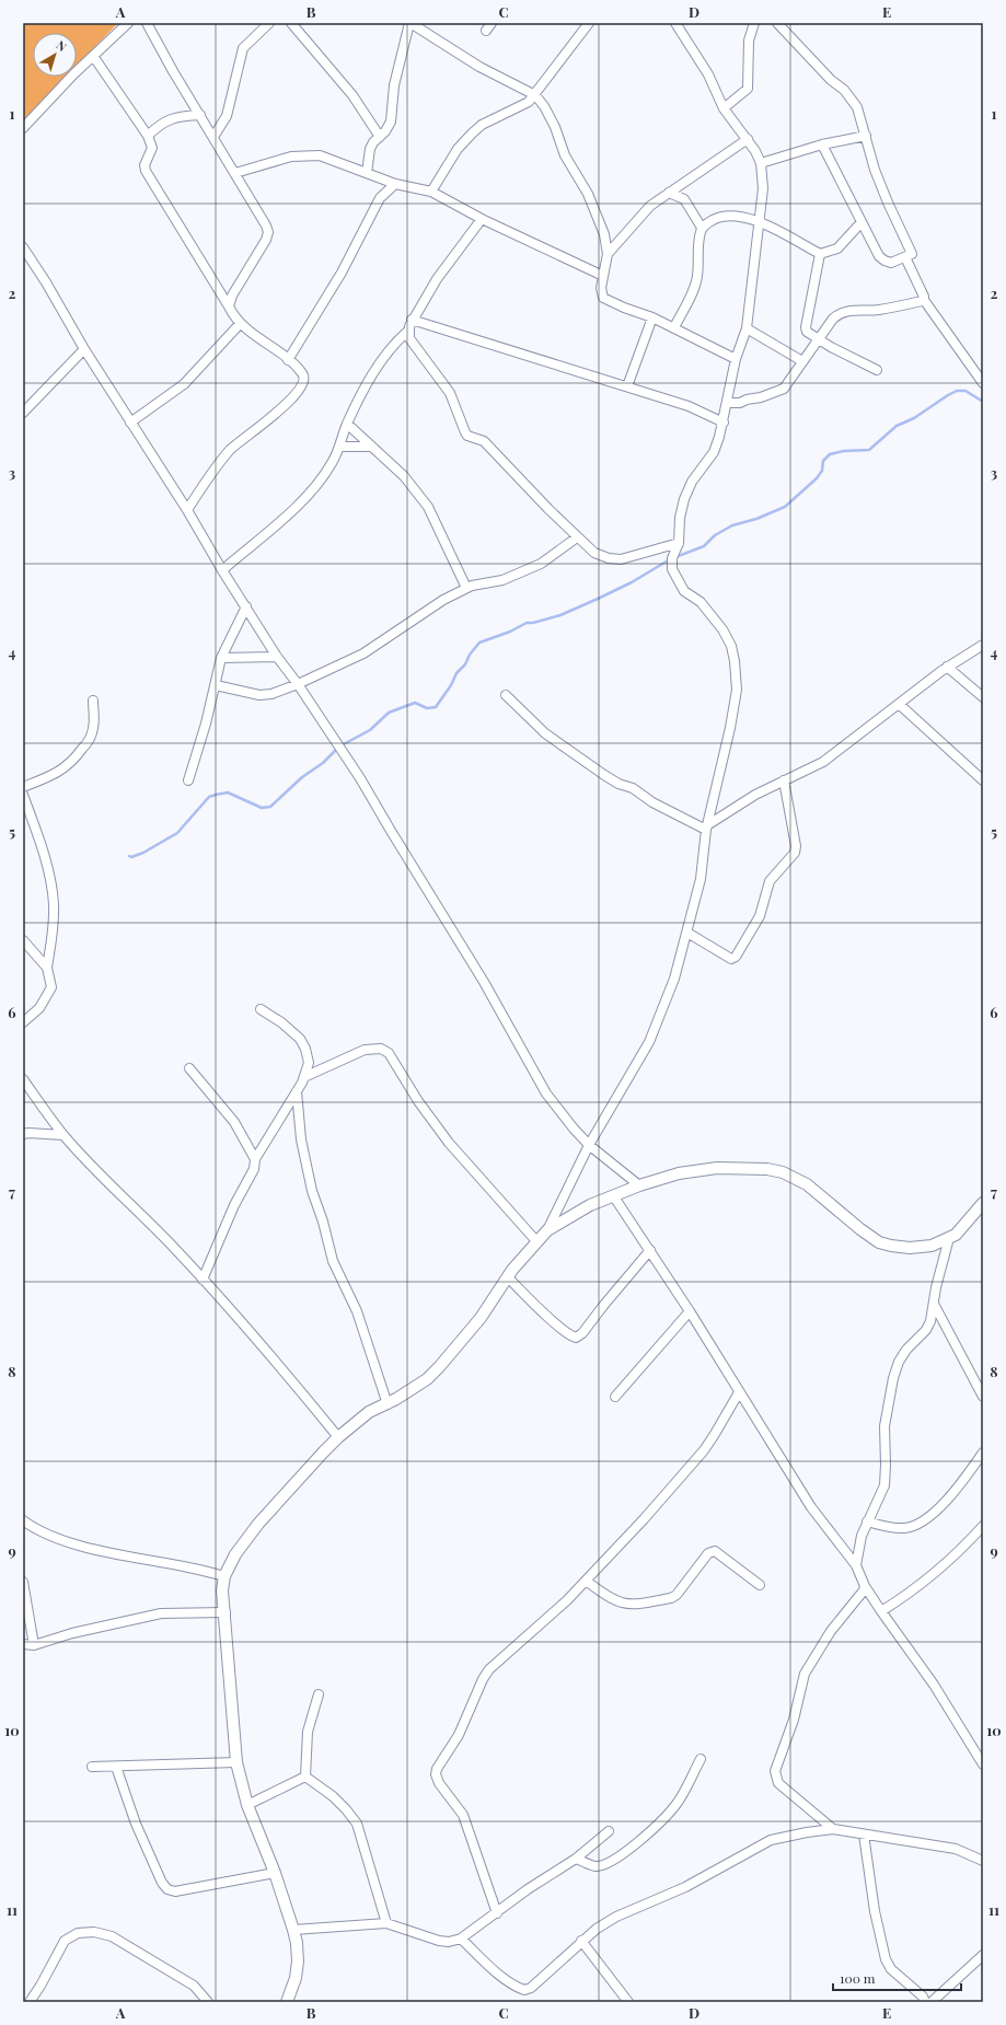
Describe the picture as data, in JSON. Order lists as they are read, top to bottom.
{
  "scale_bar": "100 m",
  "north": "top right",
  "grid": {
    "columns": [
      "A",
      "B",
      "C",
      "D",
      "E"
    ],
    "rows": [
      "1",
      "2",
      "3",
      "4",
      "5",
      "6",
      "7",
      "8",
      "9",
      "10",
      "11"
    ]
  }
}
